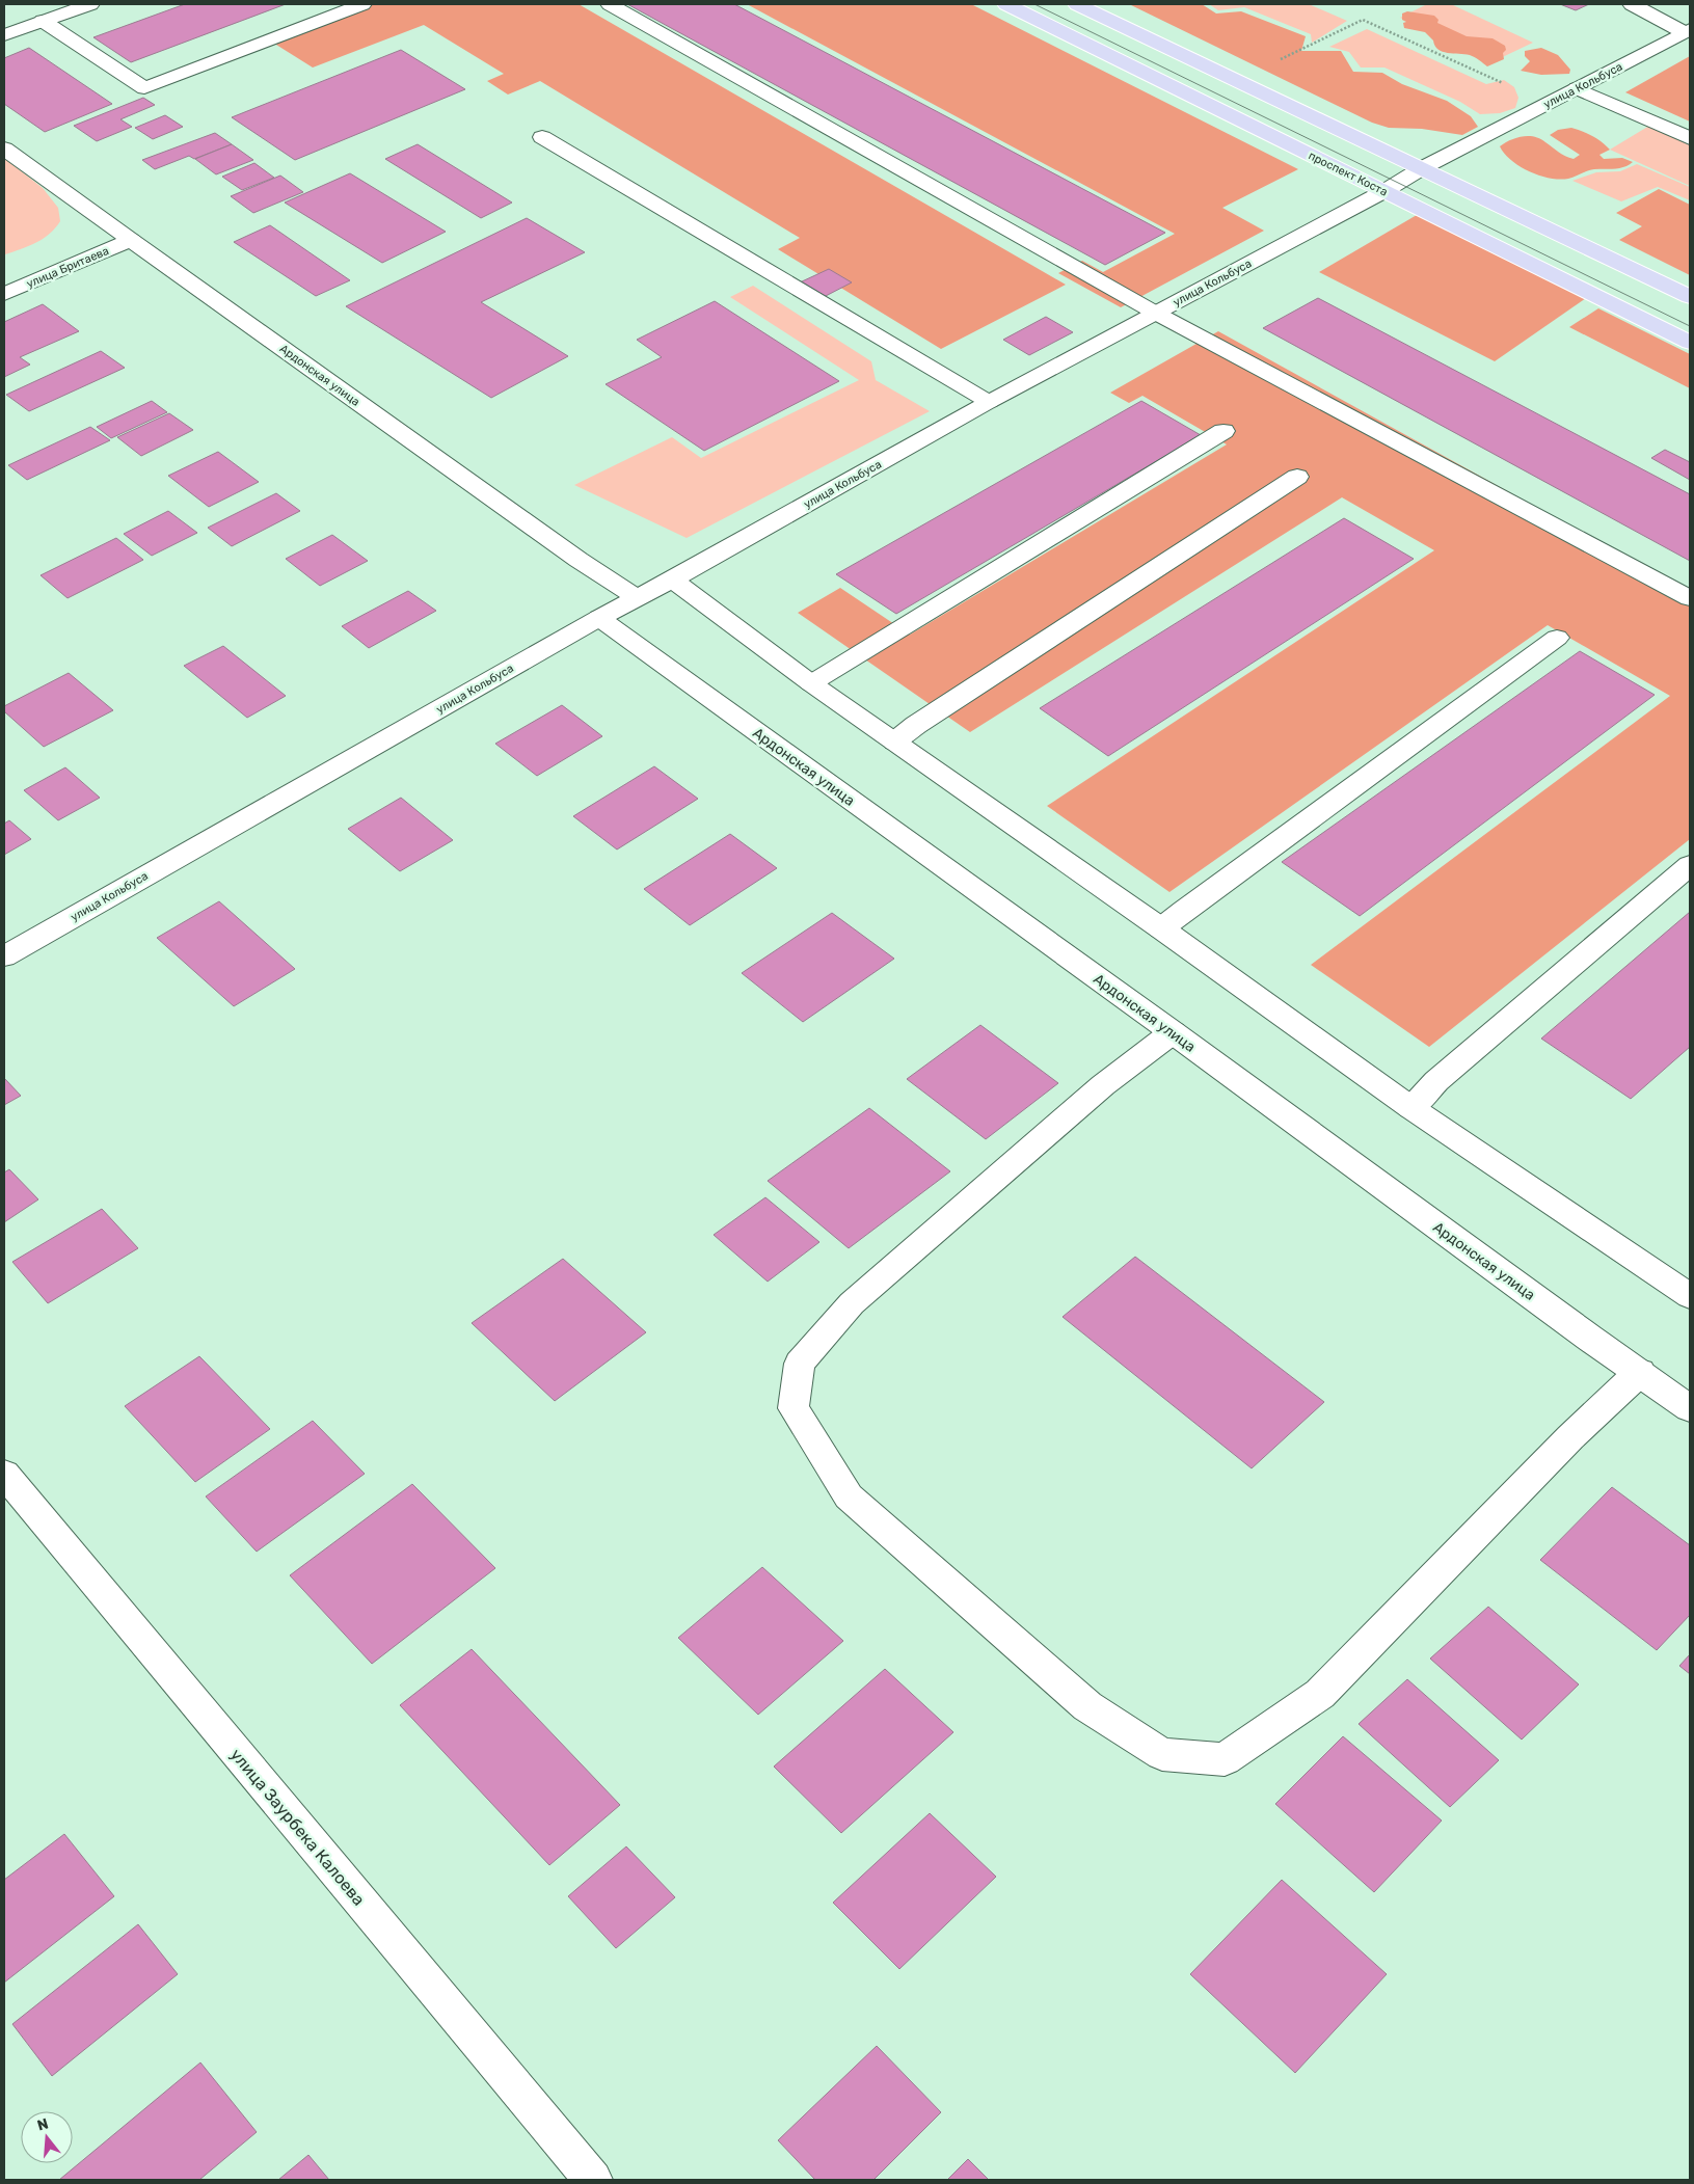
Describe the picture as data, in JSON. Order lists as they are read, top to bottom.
{
  "streets": {
    "main road": ["проспект Коста"],
    "street": [
      "улица Кольбуса",
      "улица Бритаева",
      "Ардонская улица",
      "улица Заурбека Калоева"
    ]
  },
  "crossings": [
    ["улица Кольбуса", "проспект Коста"],
    ["улица Кольбуса", "Ардонская улица"],
    ["улица Бритаева", "Ардонская улица"]
  ],
  "north": "top"
}
